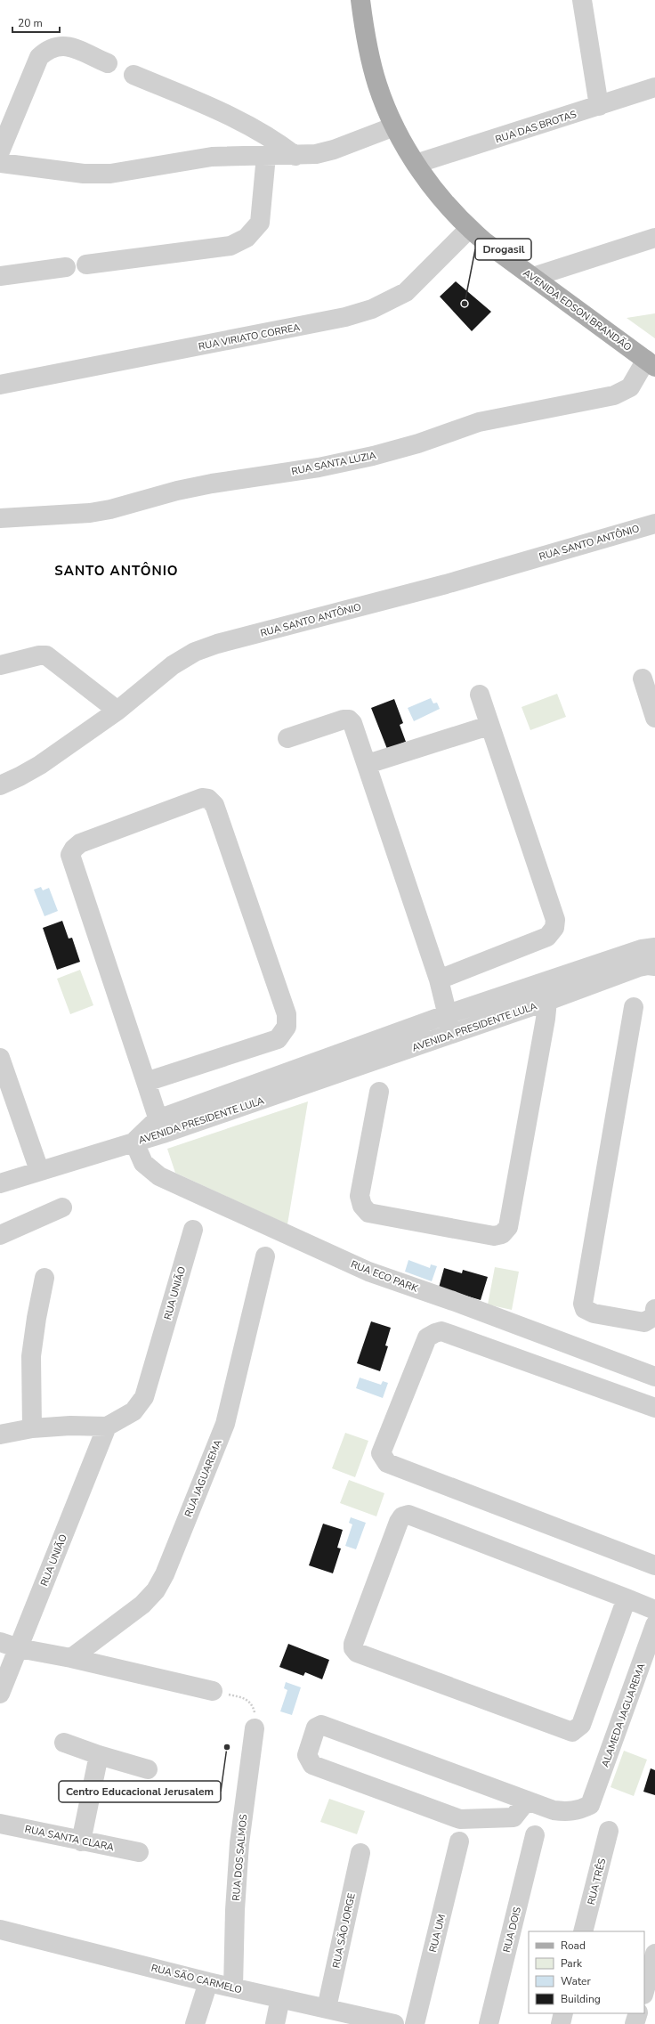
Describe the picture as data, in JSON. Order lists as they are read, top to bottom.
{
  "streets": {
    "main road": ["AVENIDA EDSON BRANDÃO"],
    "street": [
      "RUA DAS BROTAS",
      "RUA VIRIATO CORREA",
      "RUA SANTA LUZIA",
      "RUA SANTO ANTÔNIO",
      "AVENIDA PRESIDENTE LULA",
      "RUA ECO PARK",
      "RUA UNIÃO",
      "RUA JAGUAREMA",
      "ALAMEDA JAGUAREMA",
      "RUA SANTA CLARA",
      "RUA DOS SALMOS",
      "RUA TRÊS",
      "RUA DOIS",
      "RUA SÃO JORGE",
      "RUA UM",
      "RUA SÃO CARMELO"
    ]
  },
  "crossings": [
    ["RUA DAS BROTAS", "AVENIDA EDSON BRANDÃO"],
    ["AVENIDA EDSON BRANDÃO", "RUA VIRIATO CORREA"],
    ["AVENIDA EDSON BRANDÃO", "RUA SANTA LUZIA"],
    ["AVENIDA PRESIDENTE LULA", "RUA ECO PARK"],
    ["RUA DOS SALMOS", "RUA SÃO CARMELO"],
    ["RUA SÃO JORGE", "RUA SÃO CARMELO"]
  ],
  "districts": ["SANTO ANTÔNIO"],
  "places": ["Drogasil", "Centro Educacional Jerusalem"],
  "legend": [
    "Road",
    "Park",
    "Water",
    "Building"
  ],
  "scale_bar": "20 m"
}
